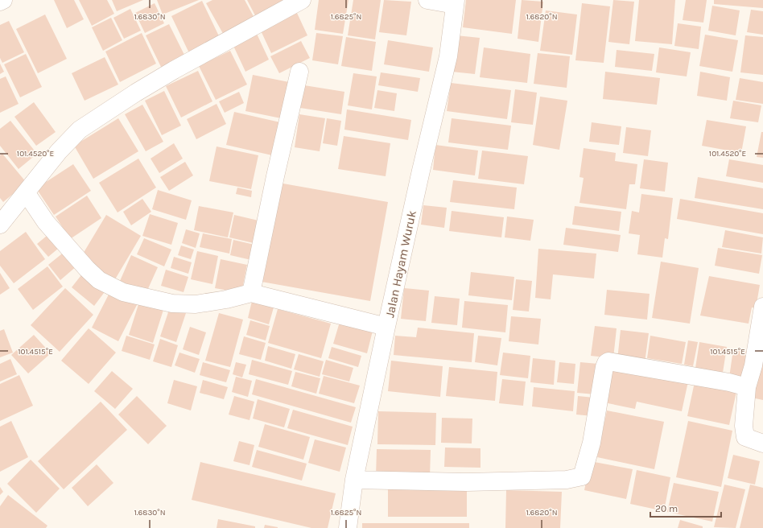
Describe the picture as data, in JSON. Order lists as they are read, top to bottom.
{
  "streets": {
    "street": ["Jalan Hayam Wuruk"]
  },
  "scale_bar": "20 m",
  "coordinates": [
    "1.6830°N",
    "1.6825°N",
    "1.6820°N",
    "101.4520°E",
    "101.4515°E"
  ]
}
